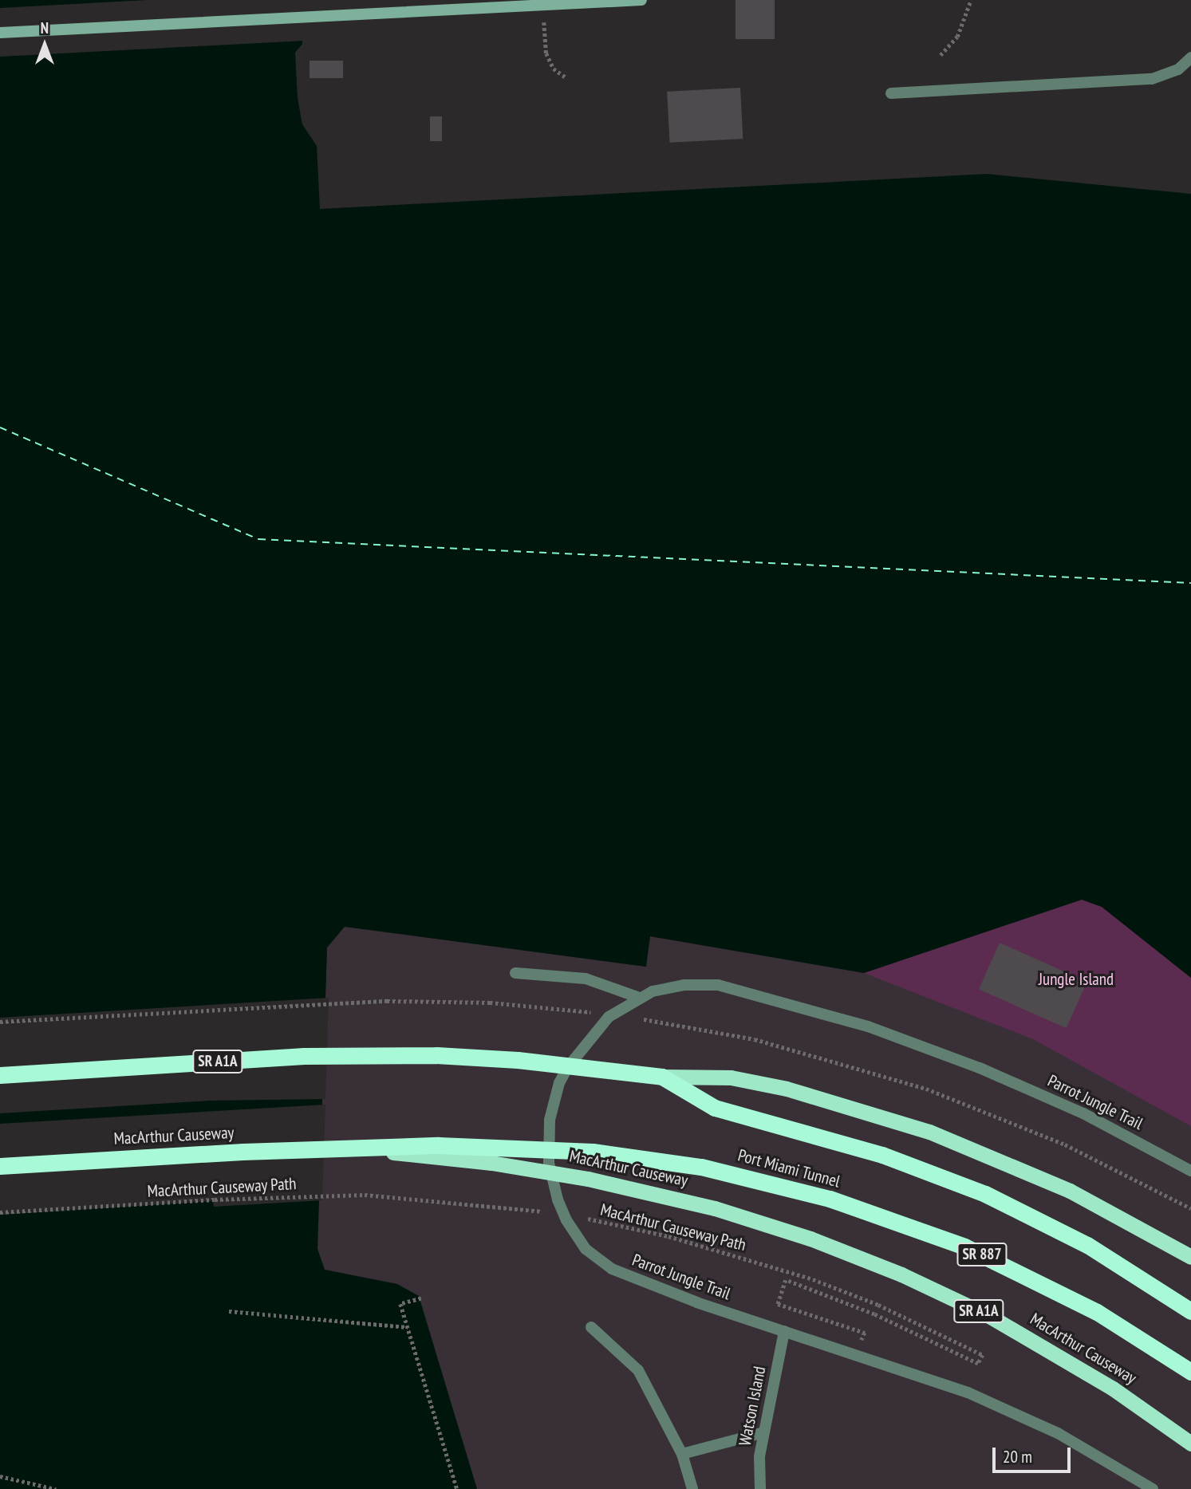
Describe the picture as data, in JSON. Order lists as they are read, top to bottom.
{
  "streets": {
    "highway": [
      "SR A1A",
      "MacArthur Causeway",
      "Port Miami Tunnel",
      "SR 887"
    ],
    "street": ["Parrot Jungle Trail", "Watson Island"],
    "path": ["MacArthur Causeway Path"]
  },
  "crossings": [
    ["Parrot Jungle Trail", "Watson Island"],
    ["MacArthur Causeway", "Port Miami Tunnel"]
  ],
  "parks": ["Jungle Island"],
  "scale_bar": "20 m",
  "north": "top"
}
